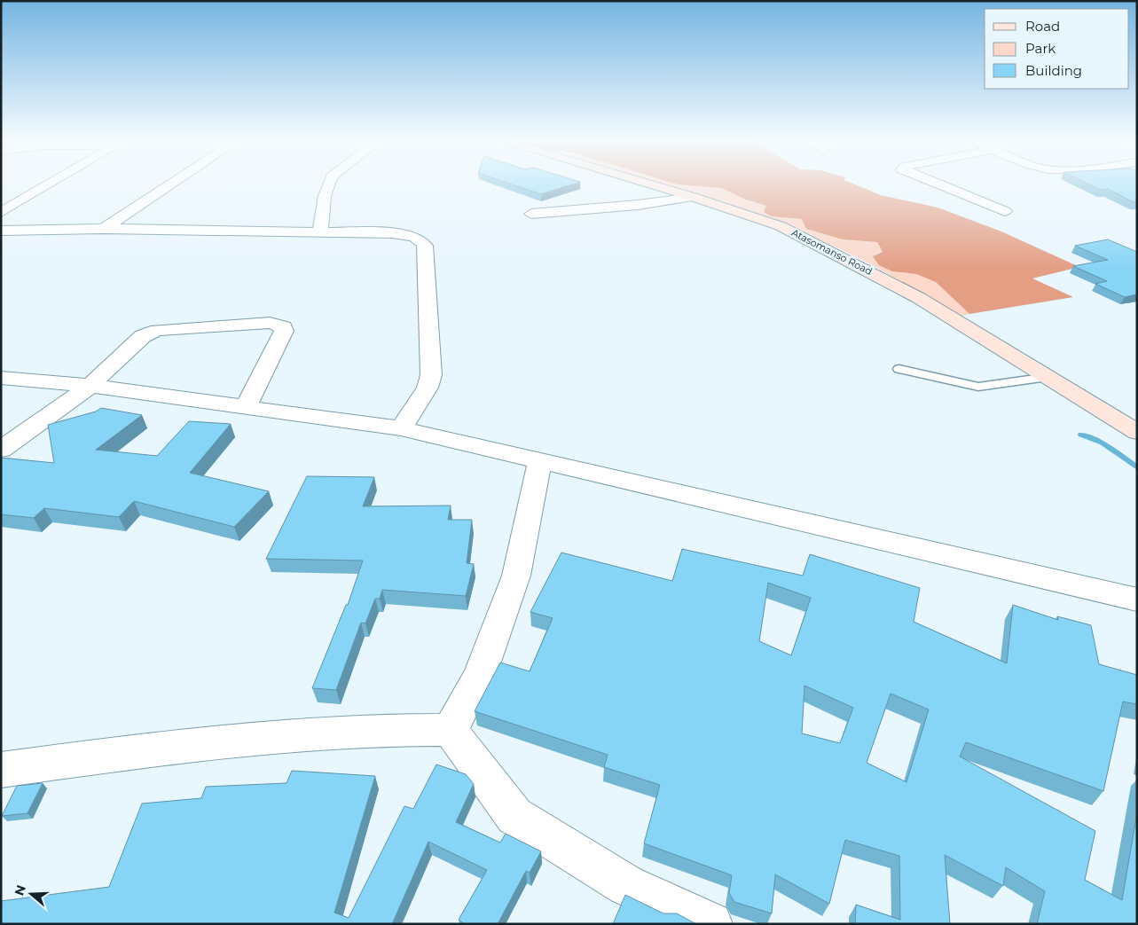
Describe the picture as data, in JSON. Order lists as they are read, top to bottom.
{
  "streets": {
    "street": ["Atasomanso Road"]
  },
  "legend": ["Road", "Park", "Building"],
  "north": "left"
}
